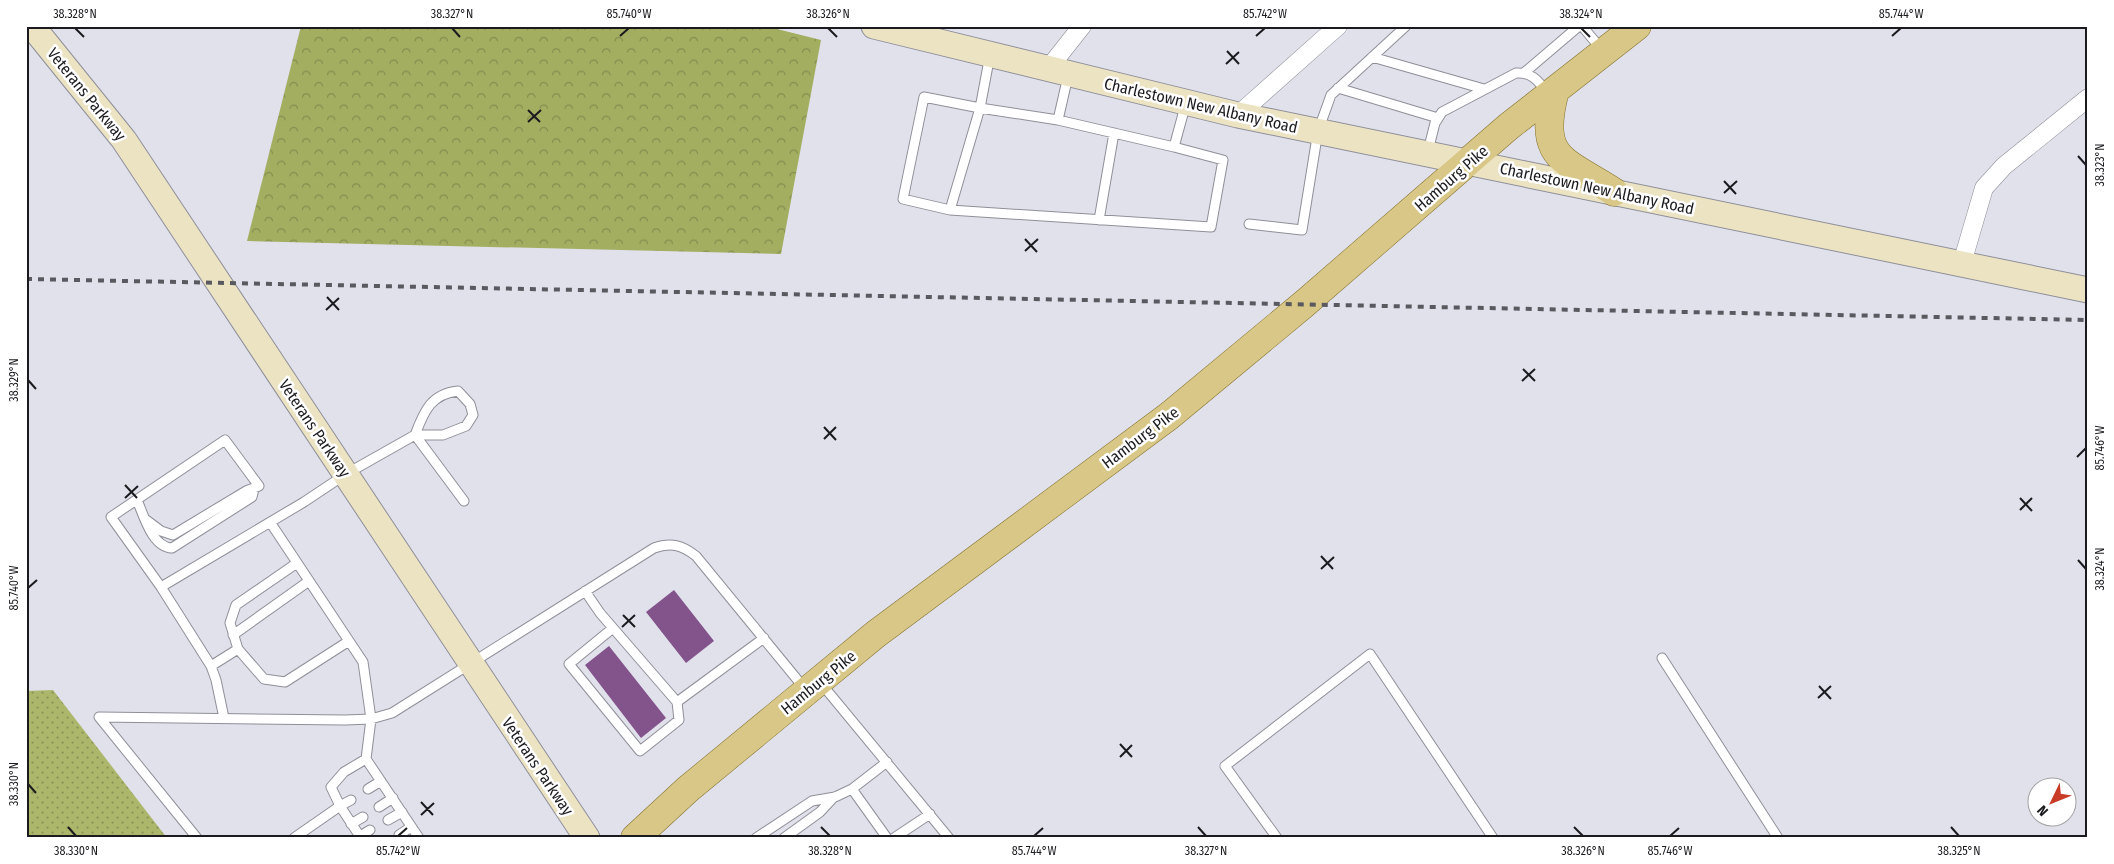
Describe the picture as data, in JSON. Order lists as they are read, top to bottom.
{
  "streets": {
    "main road": ["Veterans Parkway", "Charlestown New Albany Road", "Hamburg Pike"]
  },
  "crossings": [
    ["Charlestown New Albany Road", "Hamburg Pike"]
  ],
  "north": "bottom left",
  "coordinates": [
    "38.328°N",
    "38.327°N",
    "85.740°W",
    "38.326°N",
    "85.742°W",
    "38.324°N",
    "85.744°W",
    "38.323°N",
    "38.329°N",
    "85.746°W",
    "38.330°N",
    "38.325°N"
  ]
}
